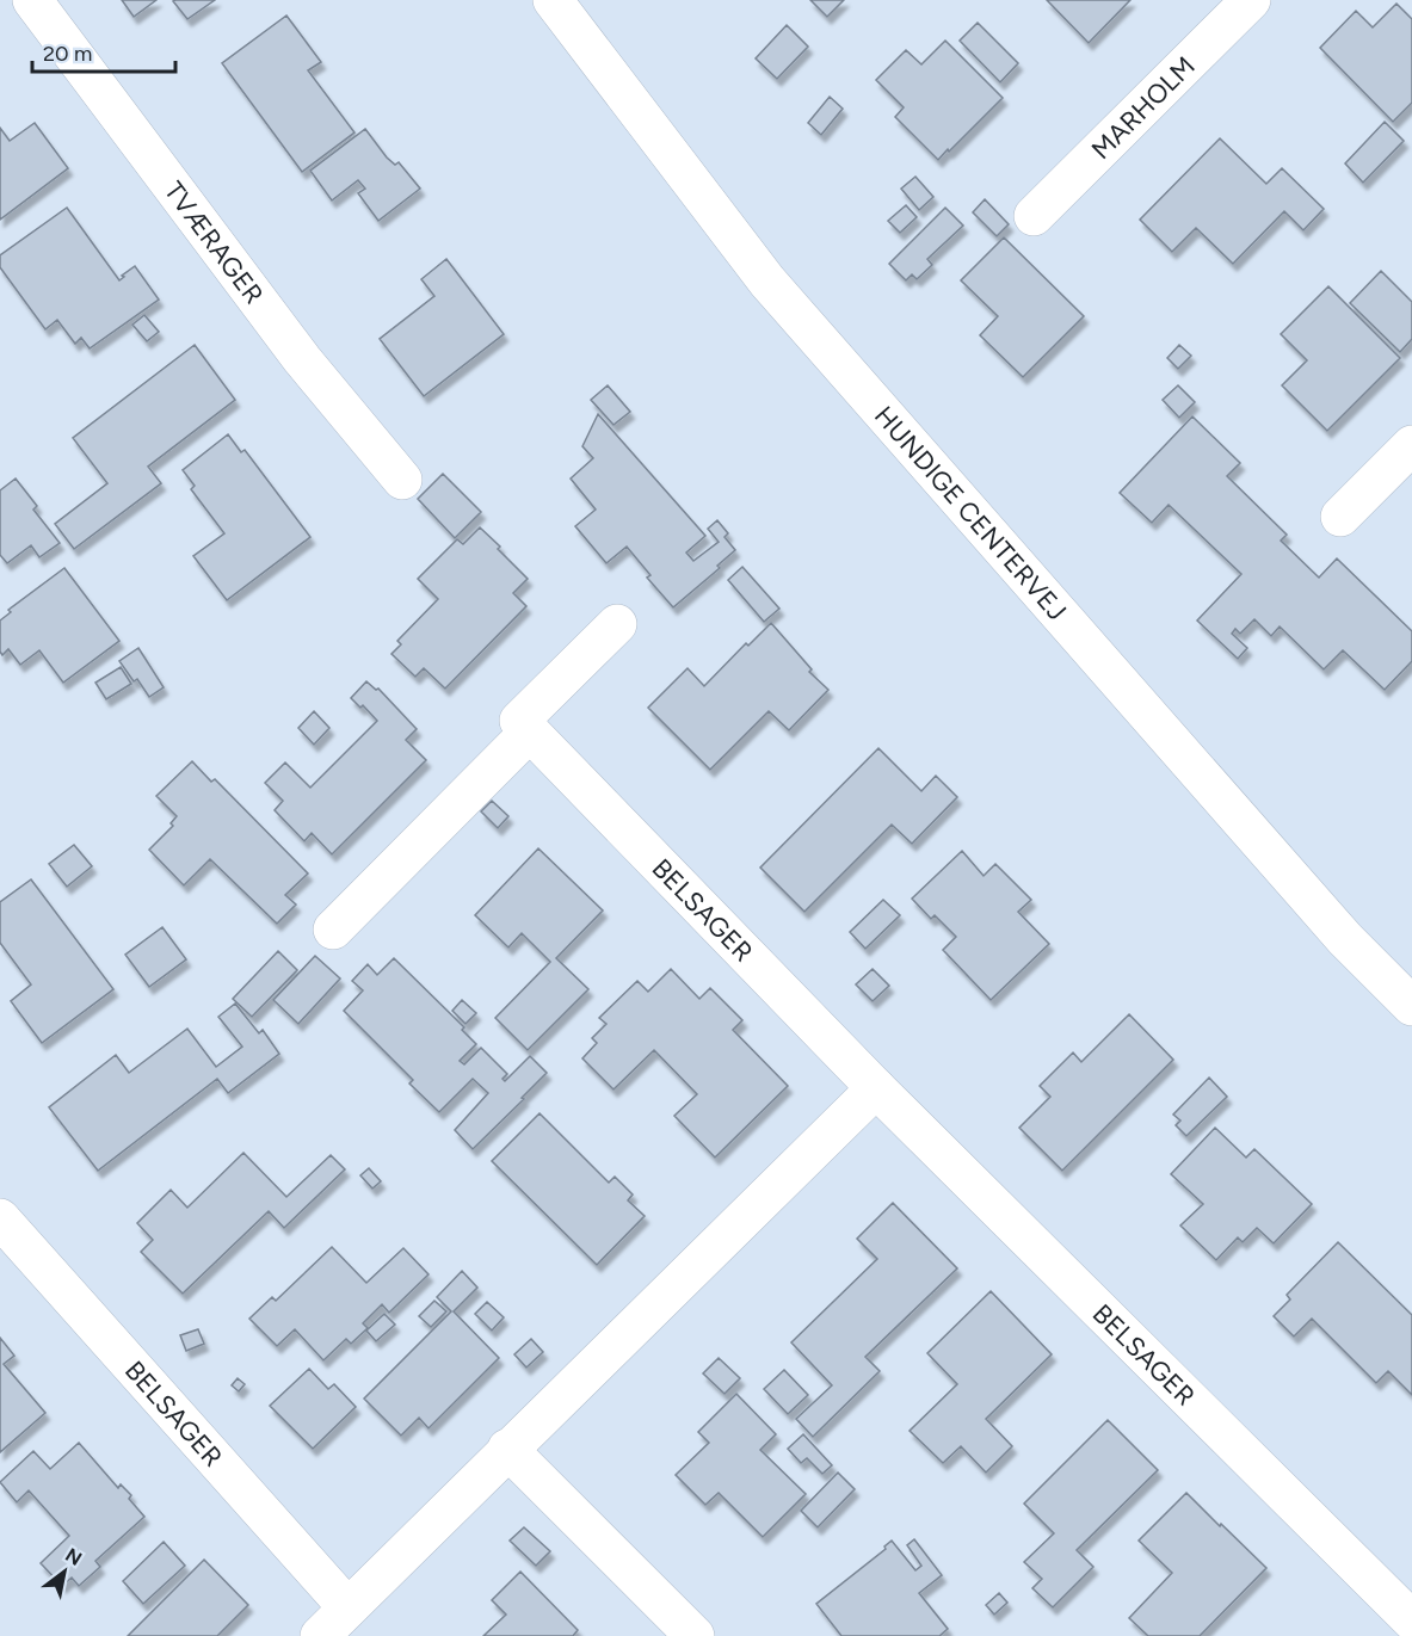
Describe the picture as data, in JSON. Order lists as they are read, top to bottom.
{
  "streets": {
    "street": [
      "MARHOLM",
      "TVÆRAGER",
      "HUNDIGE CENTERVEJ",
      "BELSAGER"
    ]
  },
  "scale_bar": "20 m",
  "north": "top right"
}
